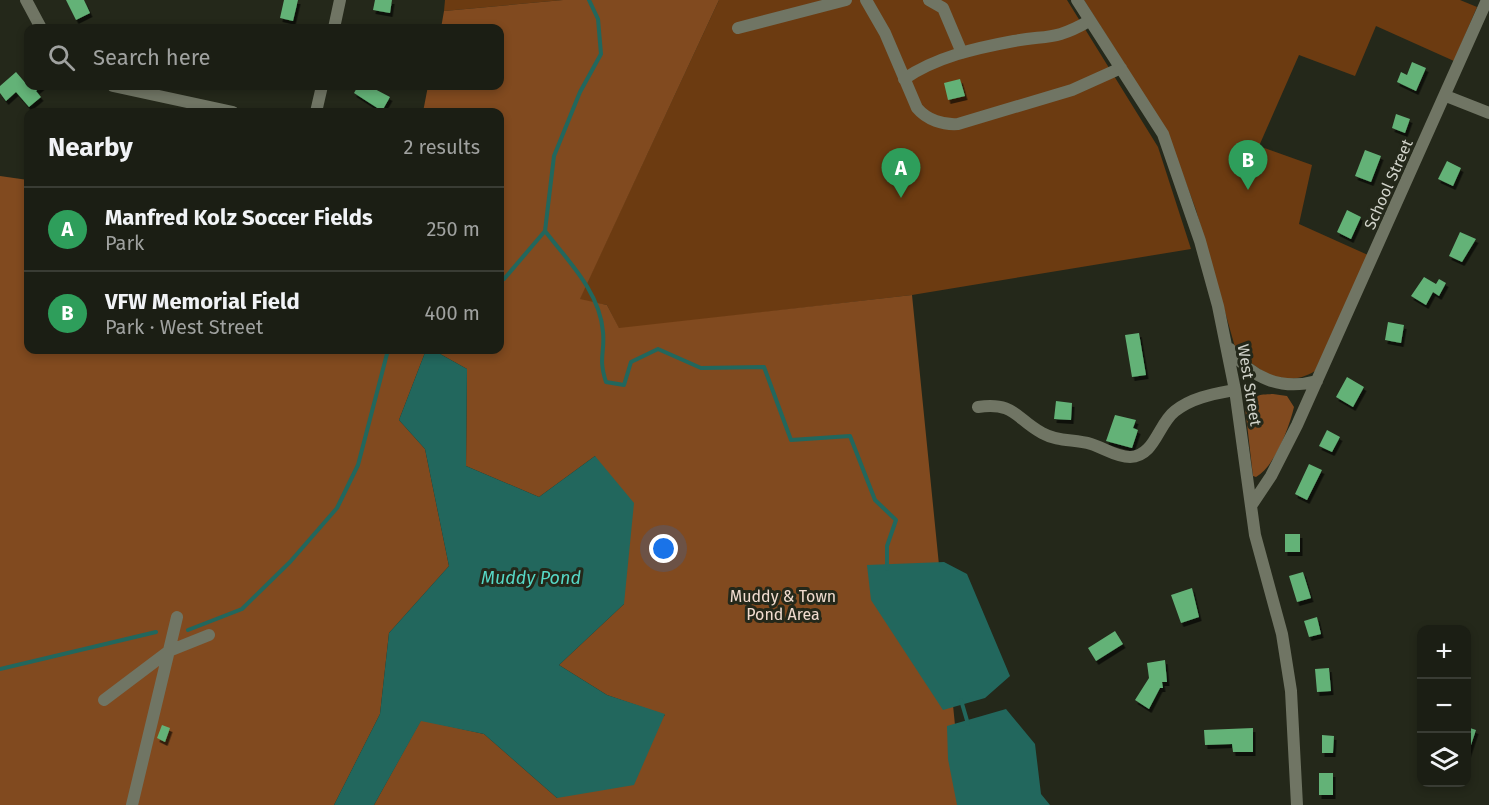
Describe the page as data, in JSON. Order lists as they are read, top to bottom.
{
  "streets": {
    "street": ["School Street", "West Street"]
  },
  "crossings": [
    ["School Street", "West Street"]
  ],
  "water": ["Muddy Pond"],
  "parks": ["Muddy & Town Pond Area"],
  "page": {
    "search": "Search here",
    "heading": ["Nearby", "2 results"],
    "pins": ["B", "A"],
    "list": [
      {
        "mark": "A",
        "name": "Manfred Kolz Soccer Fields",
        "note": "Park",
        "value": "250 m"
      },
      {
        "mark": "B",
        "name": "VFW Memorial Field",
        "note": "Park · West Street",
        "value": "400 m"
      }
    ],
    "map_buttons": ["+", "−"]
  }
}
